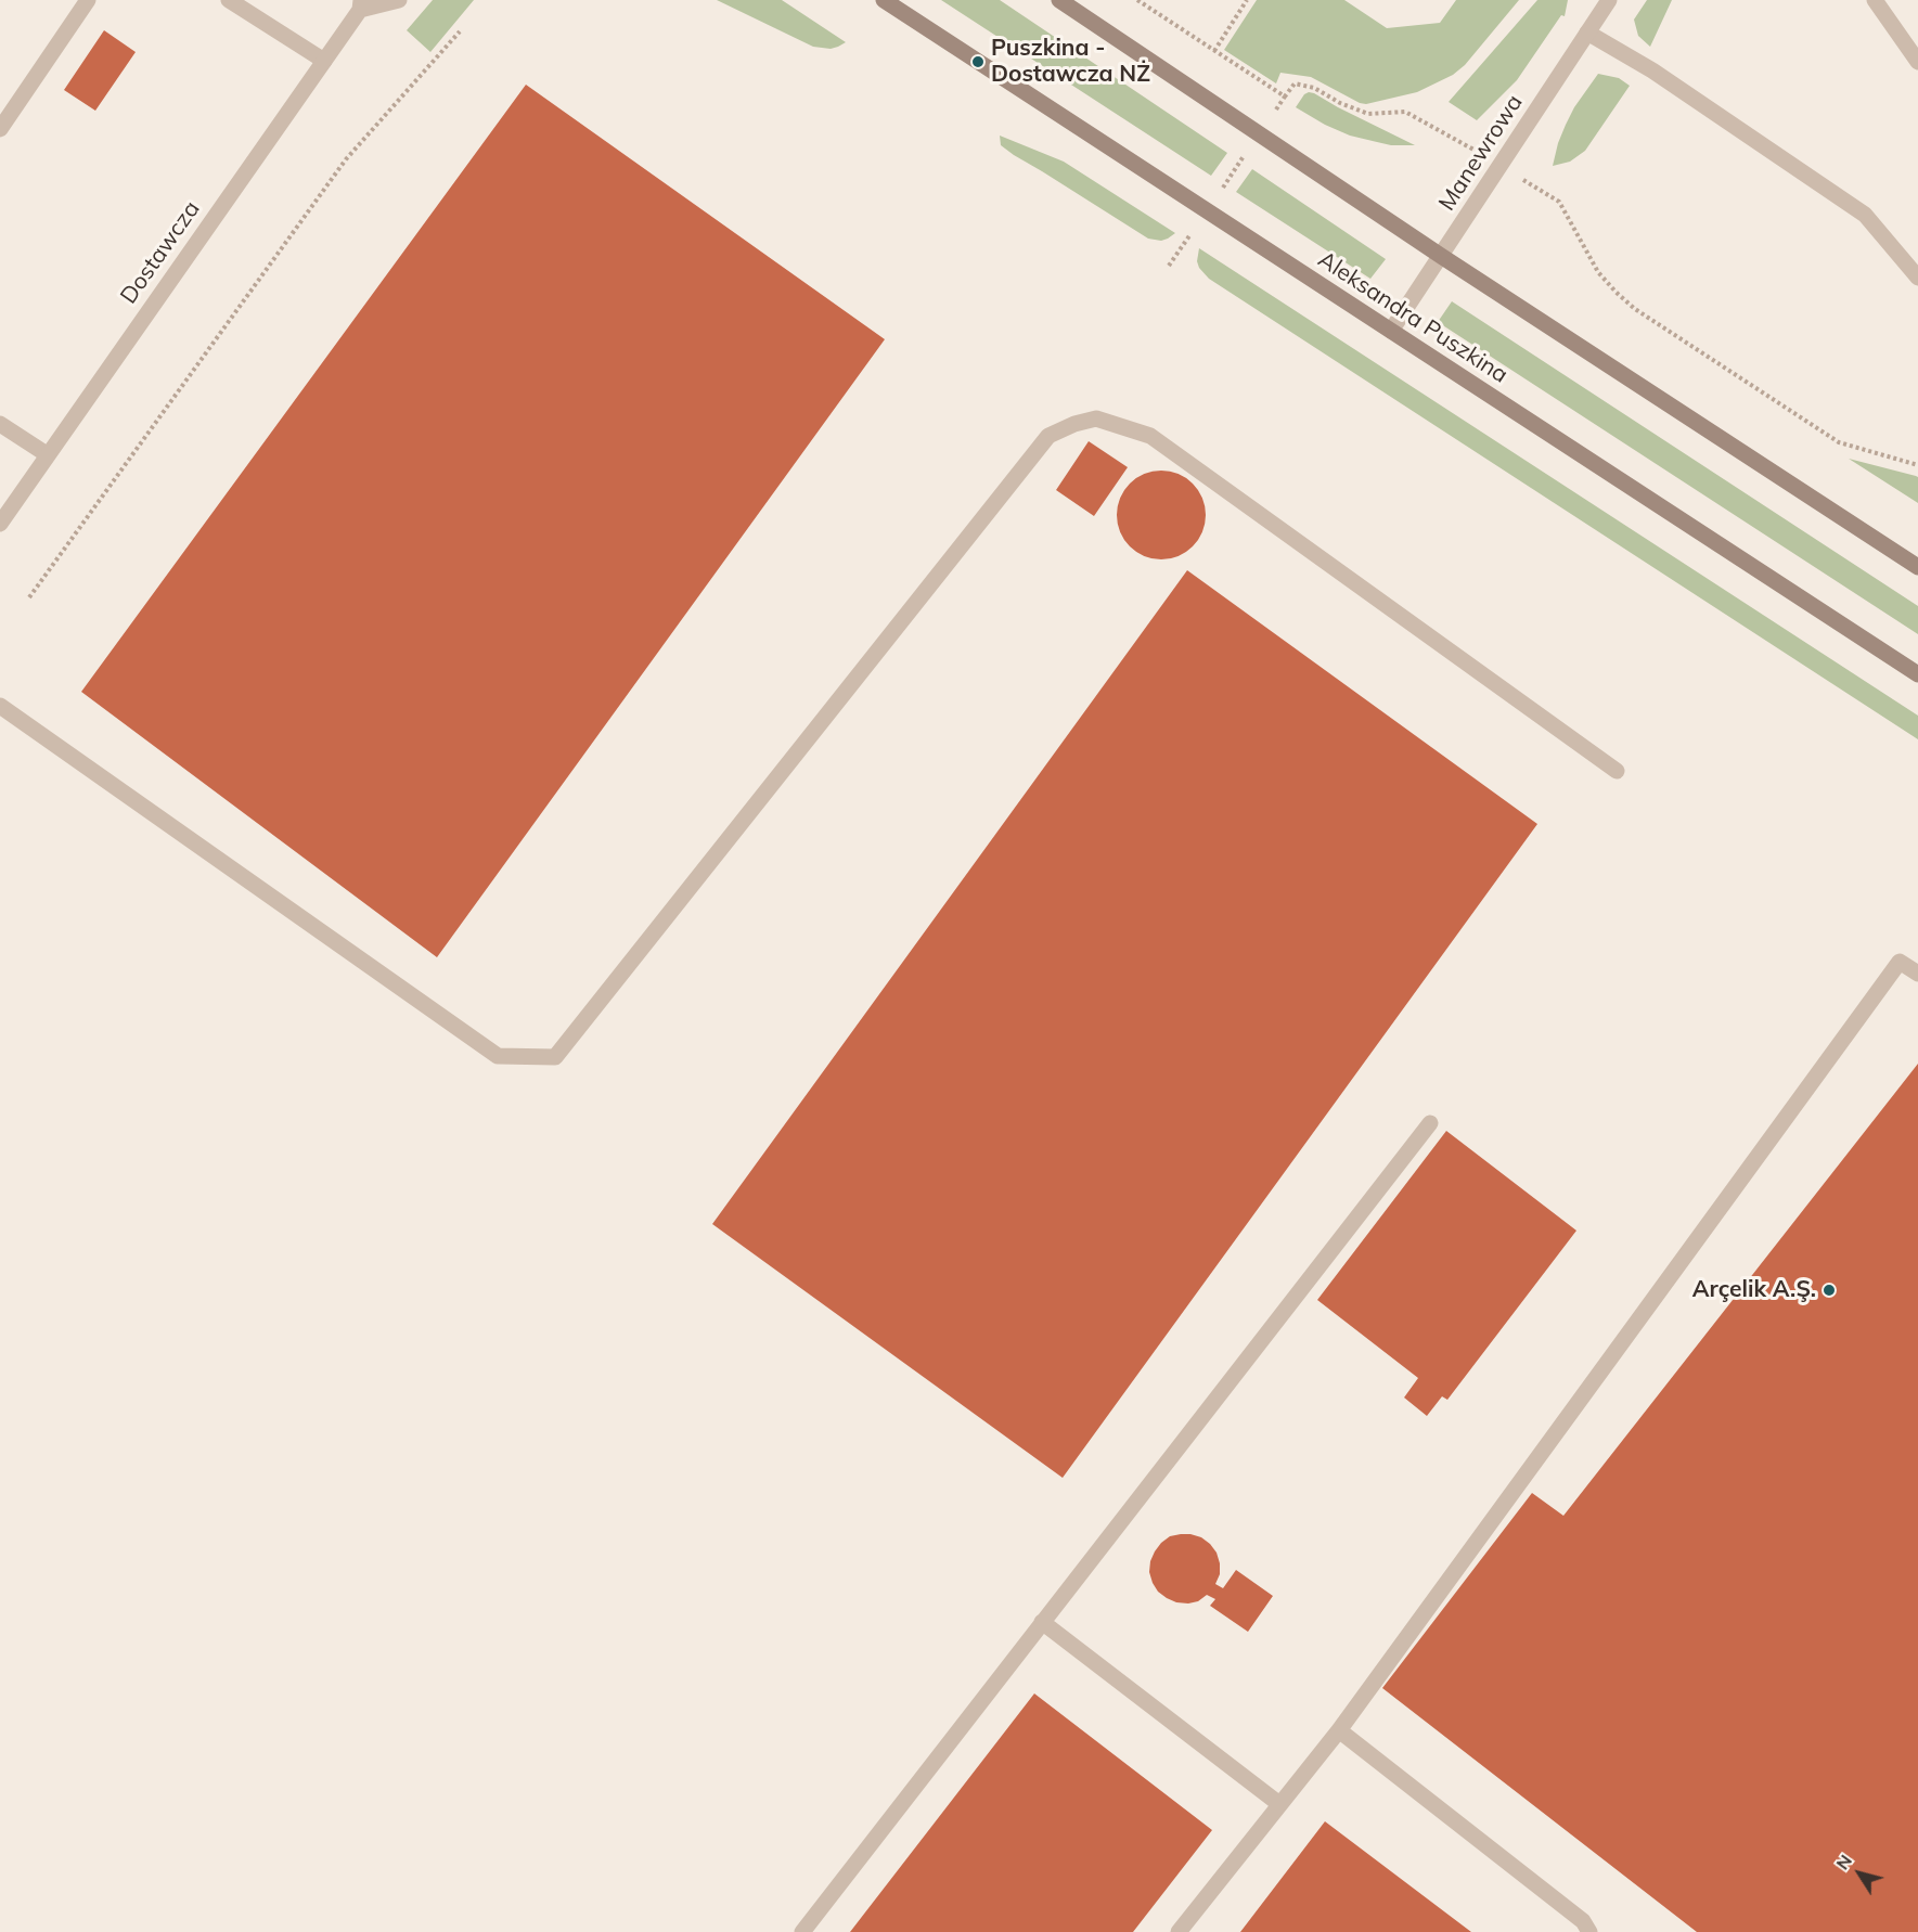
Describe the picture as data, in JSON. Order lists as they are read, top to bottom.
{
  "streets": {
    "main road": ["Aleksandra Puszkina"],
    "street": ["Manewrowa", "Dostawcza"]
  },
  "crossings": [
    ["Manewrowa", "Aleksandra Puszkina"]
  ],
  "places": ["Puszkina - Dostawcza NŻ", "Arçelik A.Ş."],
  "north": "top left"
}
